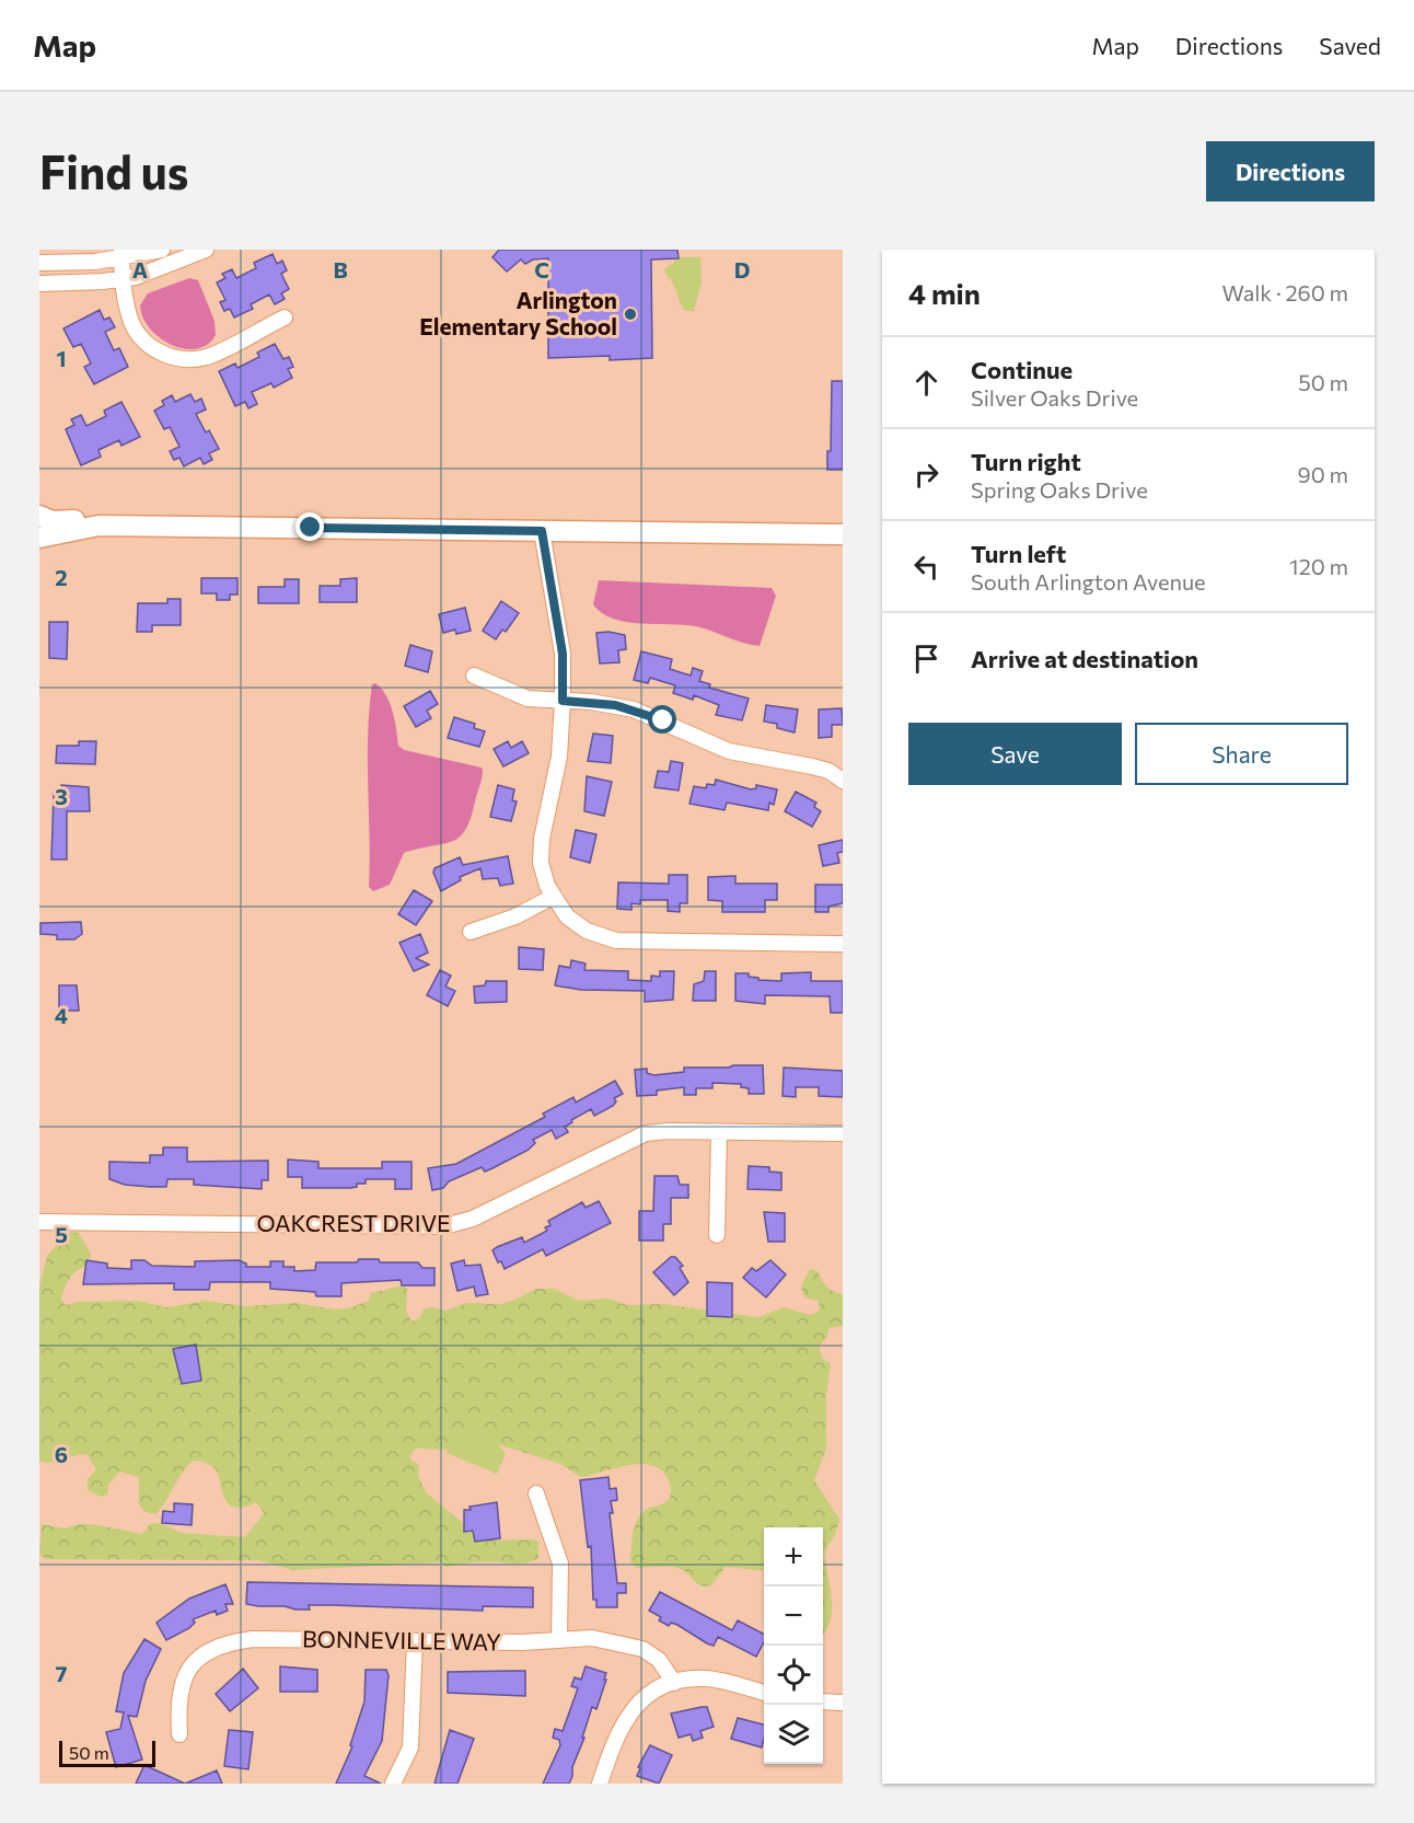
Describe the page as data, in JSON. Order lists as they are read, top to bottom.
{
  "streets": {
    "street": ["OAKCREST DRIVE", "BONNEVILLE WAY"]
  },
  "places": ["Arlington Elementary School"],
  "scale_bar": "50 m",
  "page": {
    "header": "Map",
    "nav": ["Map", "Directions", "Saved"],
    "buttons": [
      "Directions",
      ["Save", "Share"]
    ],
    "title": "Find us",
    "heading": ["4 min", "Walk · 260 m"],
    "list": [
      ["Continue", "Silver Oaks Drive", "50 m"],
      ["Turn right", "Spring Oaks Drive", "90 m"],
      ["Turn left", "South Arlington Avenue", "120 m"],
      "Arrive at destination"
    ],
    "map_buttons": ["+", "−"],
    "scale": "50 m"
  },
  "grid": {
    "columns": [
      "A",
      "B",
      "C",
      "D"
    ],
    "rows": [
      "1",
      "2",
      "3",
      "4",
      "5",
      "6",
      "7"
    ]
  }
}
